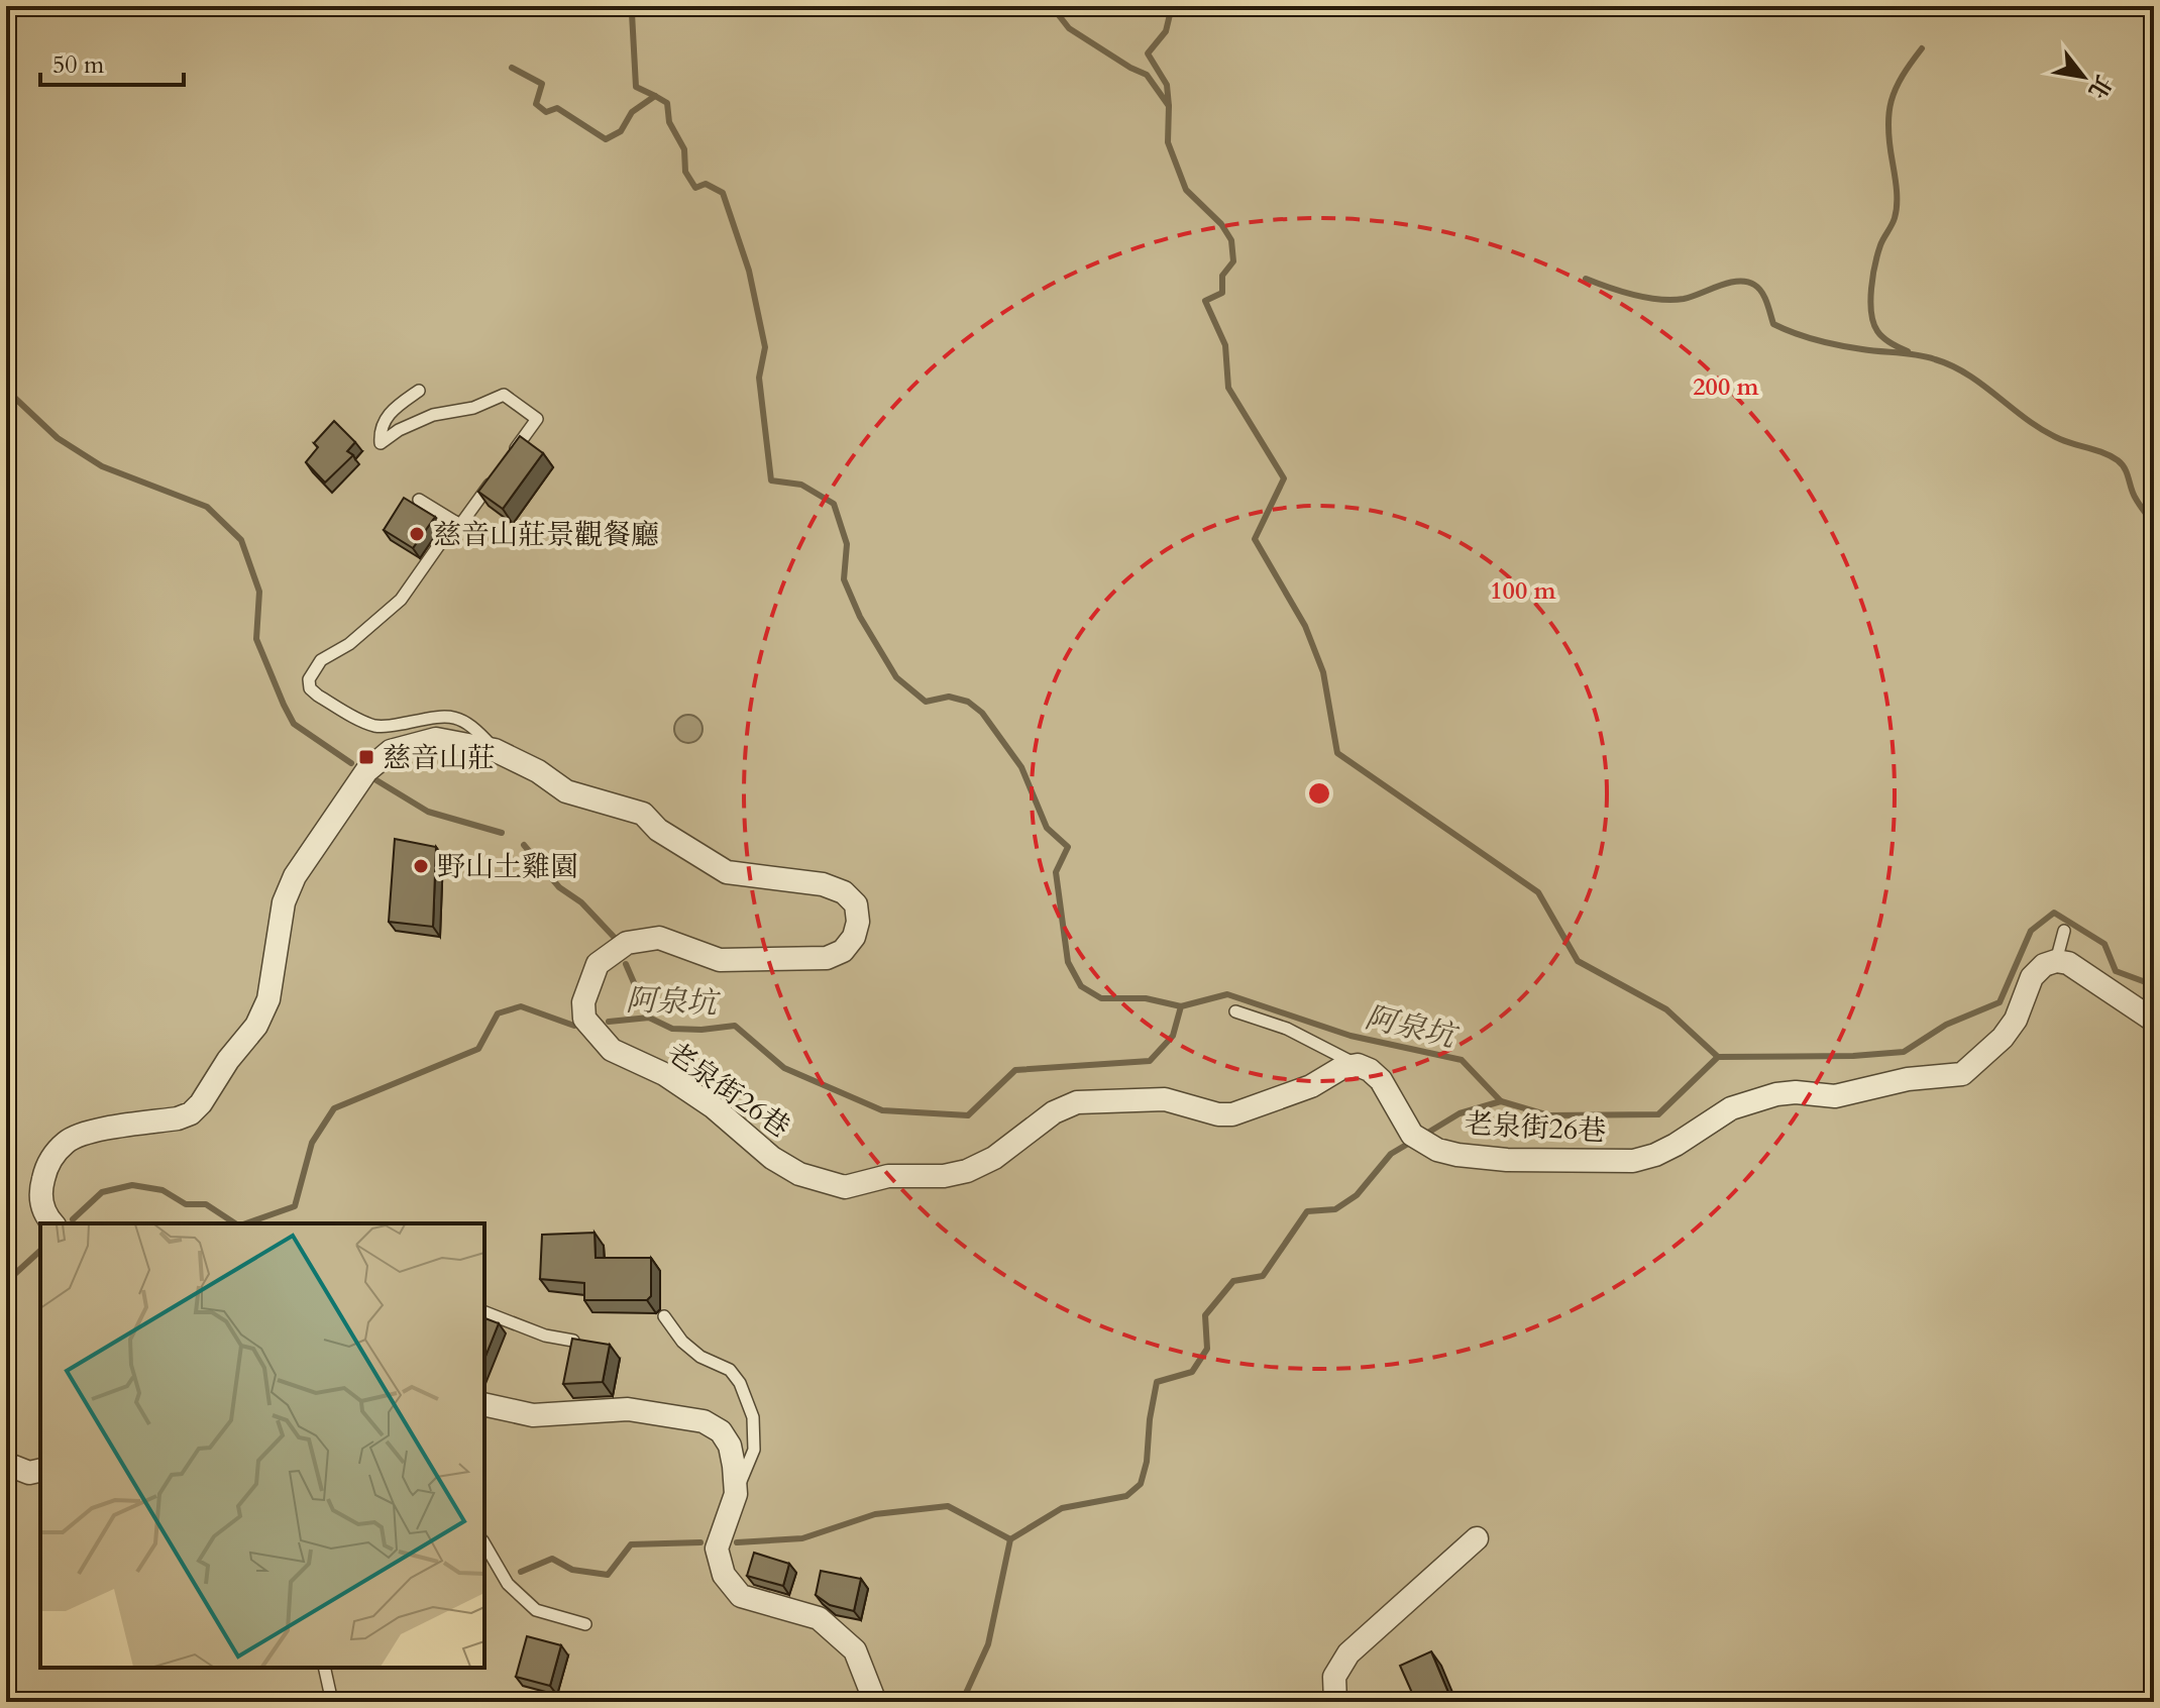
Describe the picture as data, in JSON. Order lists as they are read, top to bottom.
{
  "streets": {
    "street": ["老泉街26巷"]
  },
  "water": ["阿泉坑"],
  "places": {
    "other": ["慈音山莊景觀餐廳", "野山土雞園"],
    "transit": ["慈音山莊"]
  },
  "scale_bar": "50 m",
  "north": "bottom right",
  "rings": ["200 m", "100 m"]
}
